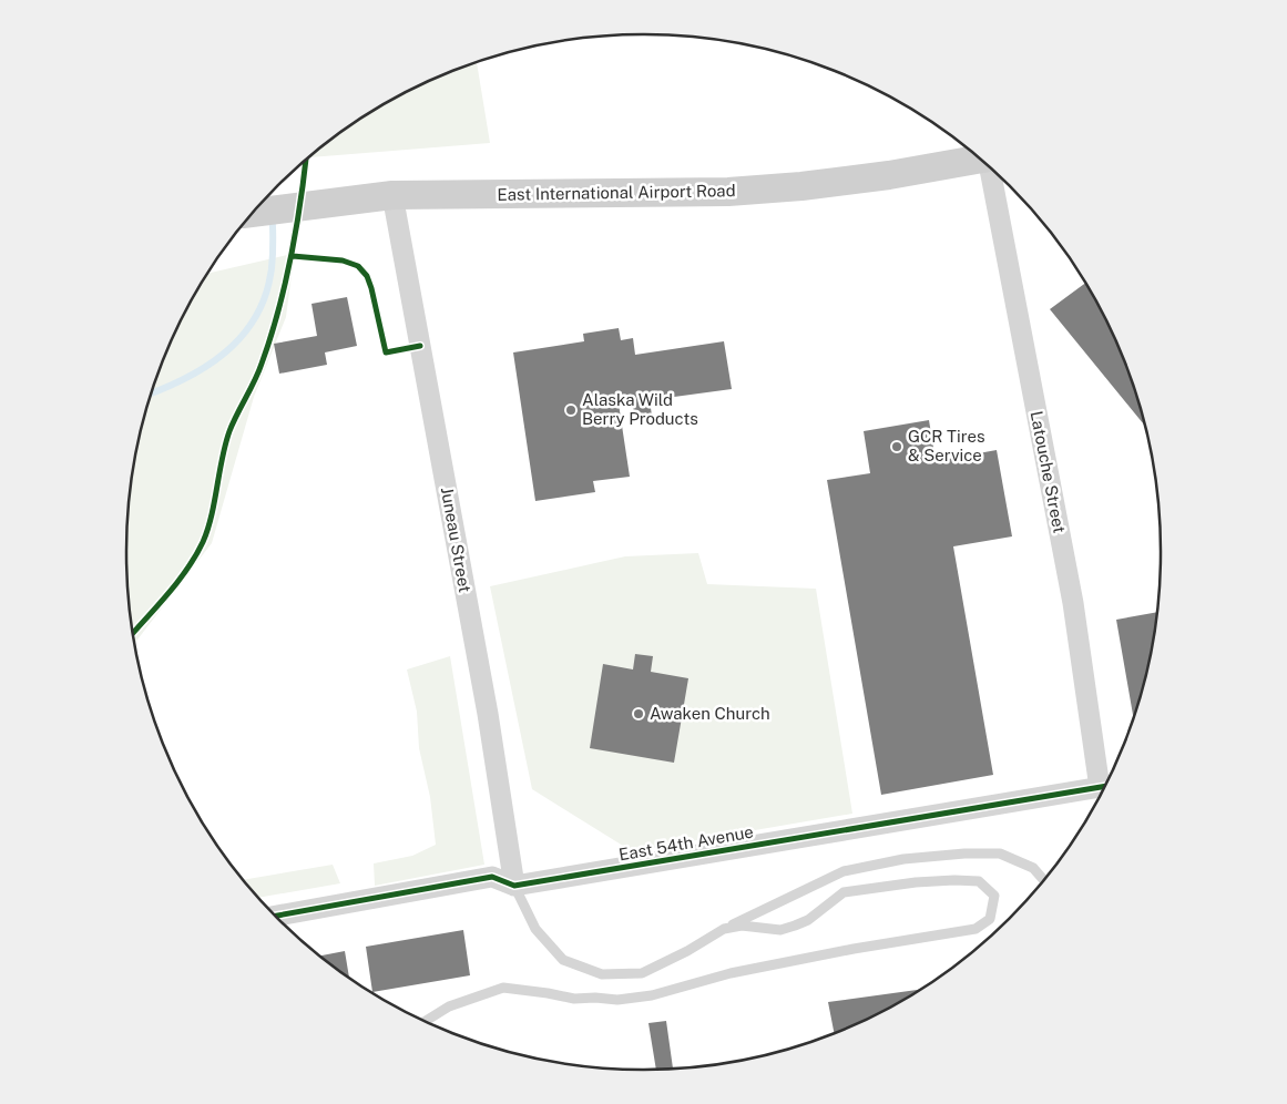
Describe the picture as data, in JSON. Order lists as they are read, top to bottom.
{
  "streets": {
    "main road": ["East International Airport Road"],
    "street": ["Latouche Street", "Juneau Street", "East 54th Avenue"]
  },
  "crossings": [
    ["East International Airport Road", "Juneau Street"],
    ["Juneau Street", "East 54th Avenue"]
  ],
  "places": ["Alaska Wild Berry Products", "GCR Tires & Service", "Awaken Church"]
}
